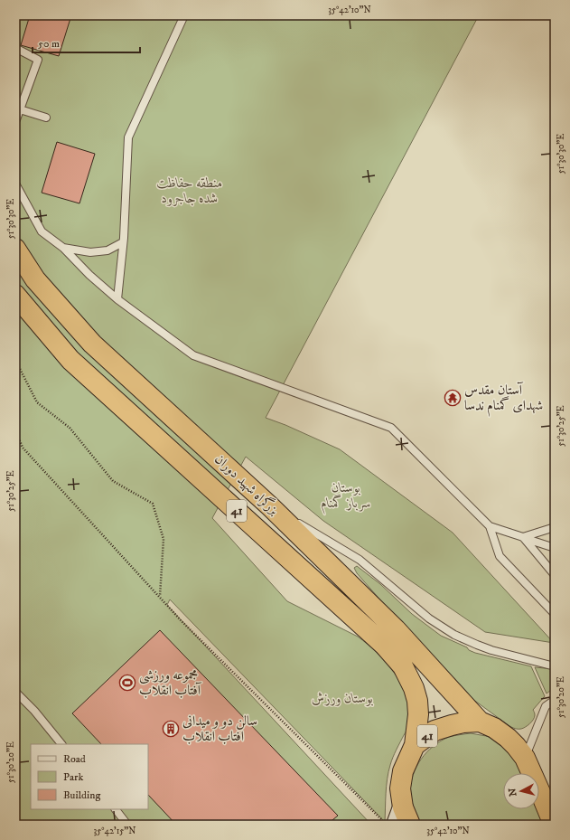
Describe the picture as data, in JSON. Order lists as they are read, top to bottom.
{
  "streets": {
    "highway": ["بزرگراه شهید دوران", "41"]
  },
  "crossings": [
    ["بزرگراه شهید دوران", "41"]
  ],
  "parks": ["منطقه حفاظت شده جاجرود", "بوستان سرباز گمنام", "بوستان ورزش"],
  "places": {
    "temple": ["آستان مقدس شهدای گمنام ندسا"],
    "sports": ["مجموعه ورزشی آفتاب انقلاب"],
    "building": ["سالن دو و میدانی افتاب انقلاب"]
  },
  "legend": ["Road", "Park", "Building"],
  "scale_bar": "50 m",
  "north": "left",
  "coordinates": [
    "35°42'10\"N",
    "51°30'30\"E",
    "51°30'25\"E",
    "51°30'20\"E",
    "35°42'15\"N"
  ]
}
